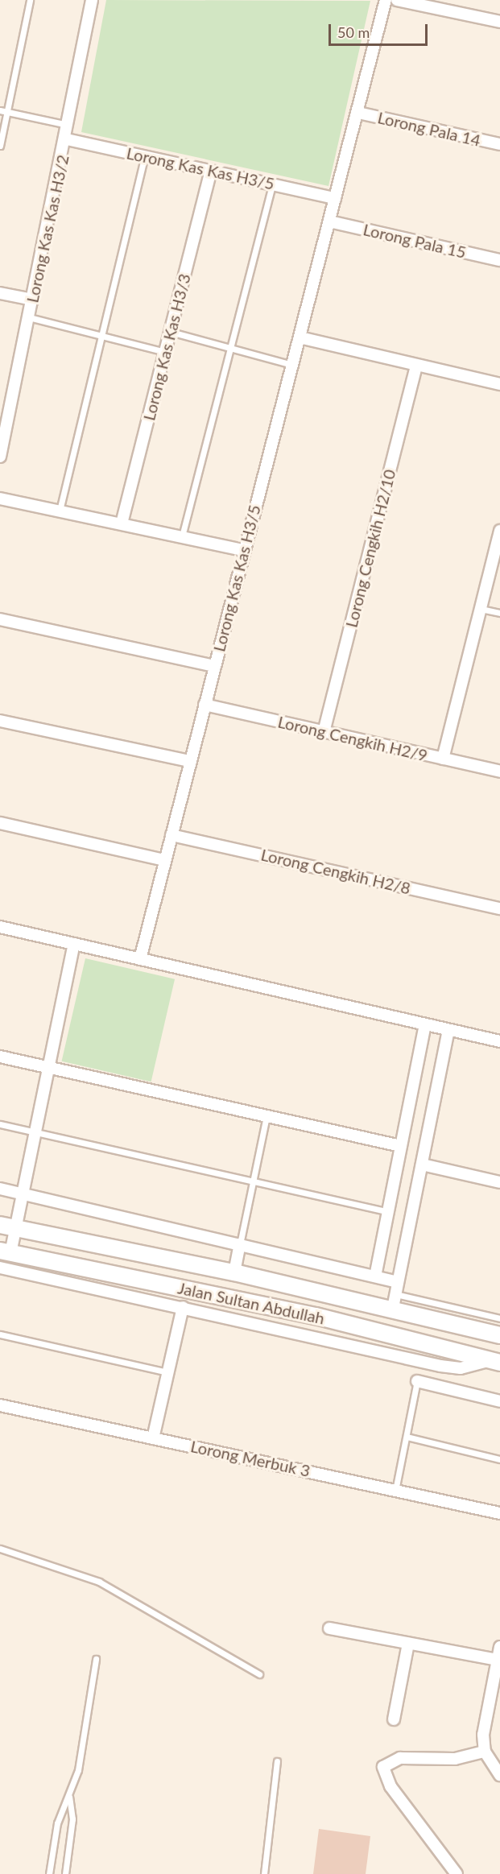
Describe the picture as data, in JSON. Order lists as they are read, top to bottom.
{
  "streets": {
    "main road": ["Jalan Sultan Abdullah"],
    "street": [
      "Lorong Pala 14",
      "Lorong Kas Kas H3/5",
      "Lorong Kas Kas H3/2",
      "Lorong Pala 15",
      "Lorong Kas Kas H3/3",
      "Lorong Cengkih H2/10",
      "Lorong Cengkih H2/9",
      "Lorong Cengkih H2/8",
      "Lorong Merbuk 3"
    ]
  },
  "crossings": [
    ["Lorong Pala 14", "Lorong Kas Kas H3/5"],
    ["Lorong Kas Kas H3/5", "Lorong Kas Kas H3/2"],
    ["Lorong Kas Kas H3/5", "Lorong Pala 15"],
    ["Lorong Kas Kas H3/5", "Lorong Kas Kas H3/3"],
    ["Lorong Kas Kas H3/5", "Lorong Cengkih H2/9"],
    ["Lorong Kas Kas H3/5", "Lorong Cengkih H2/8"],
    ["Lorong Cengkih H2/10", "Lorong Cengkih H2/9"]
  ],
  "scale_bar": "50 m"
}
